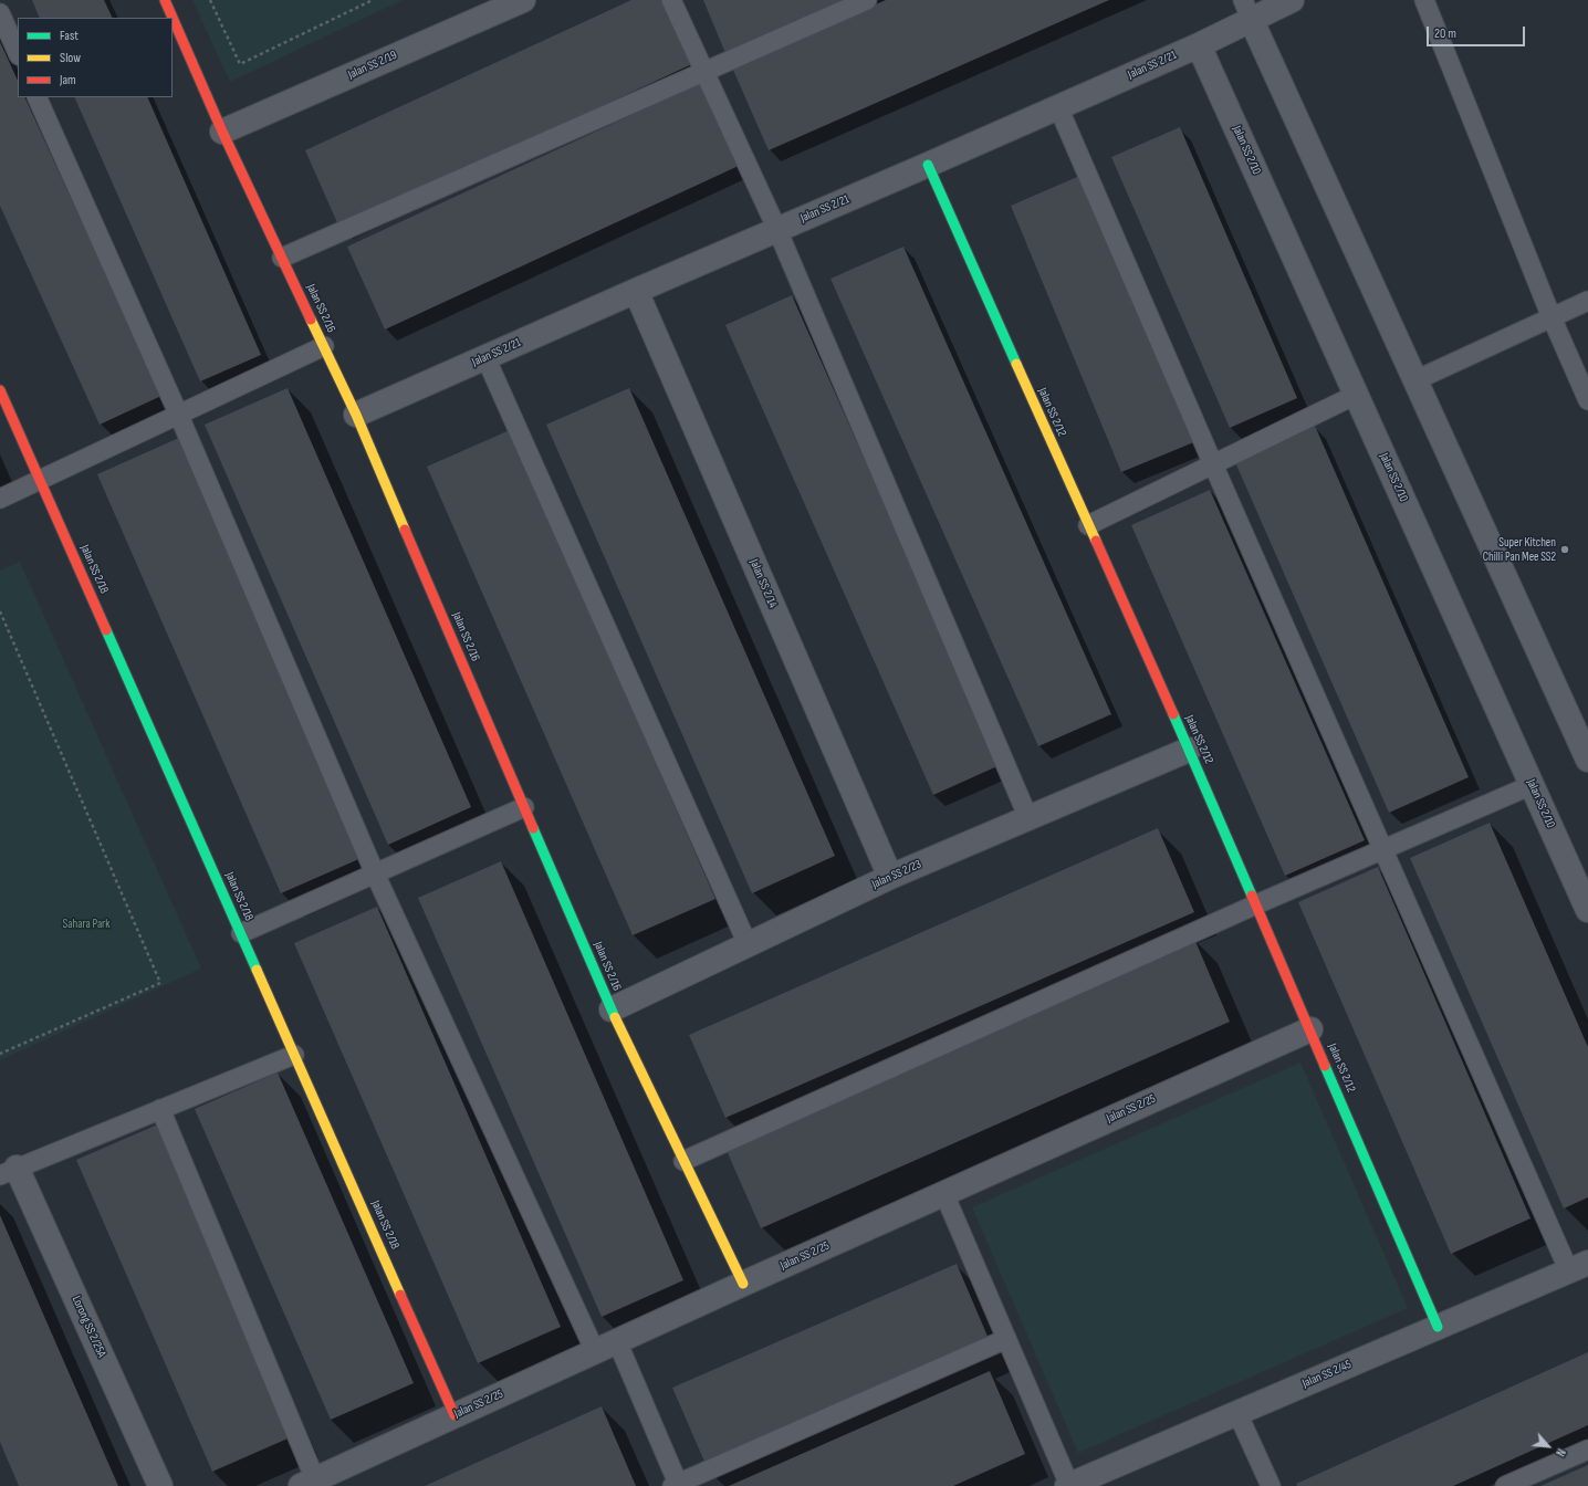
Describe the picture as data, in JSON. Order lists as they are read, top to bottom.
{
  "streets": {
    "street": [
      "Jalan SS 2/19",
      "Jalan SS 2/21",
      "Jalan SS 2/10",
      "Jalan SS 2/16",
      "Jalan SS 2/12",
      "Jalan SS 2/18",
      "Jalan SS 2/14",
      "Jalan SS 2/23",
      "Jalan SS 2/25",
      "Lorong SS 2/25A",
      "Jalan SS 2/45"
    ]
  },
  "crossings": [
    ["Jalan SS 2/19", "Jalan SS 2/16"],
    ["Jalan SS 2/21", "Jalan SS 2/10"],
    ["Jalan SS 2/21", "Jalan SS 2/16"],
    ["Jalan SS 2/21", "Jalan SS 2/12"],
    ["Jalan SS 2/21", "Jalan SS 2/14"],
    ["Jalan SS 2/16", "Jalan SS 2/23"],
    ["Jalan SS 2/16", "Jalan SS 2/25"],
    ["Jalan SS 2/12", "Jalan SS 2/23"],
    ["Jalan SS 2/12", "Jalan SS 2/25"],
    ["Jalan SS 2/12", "Jalan SS 2/45"],
    ["Jalan SS 2/18", "Jalan SS 2/25"],
    ["Jalan SS 2/14", "Jalan SS 2/23"]
  ],
  "parks": ["Sahara Park"],
  "places": ["Super Kitchen Chilli Pan Mee SS2"],
  "legend": ["Fast", "Slow", "Jam"],
  "scale_bar": "20 m",
  "north": "bottom right"
}
